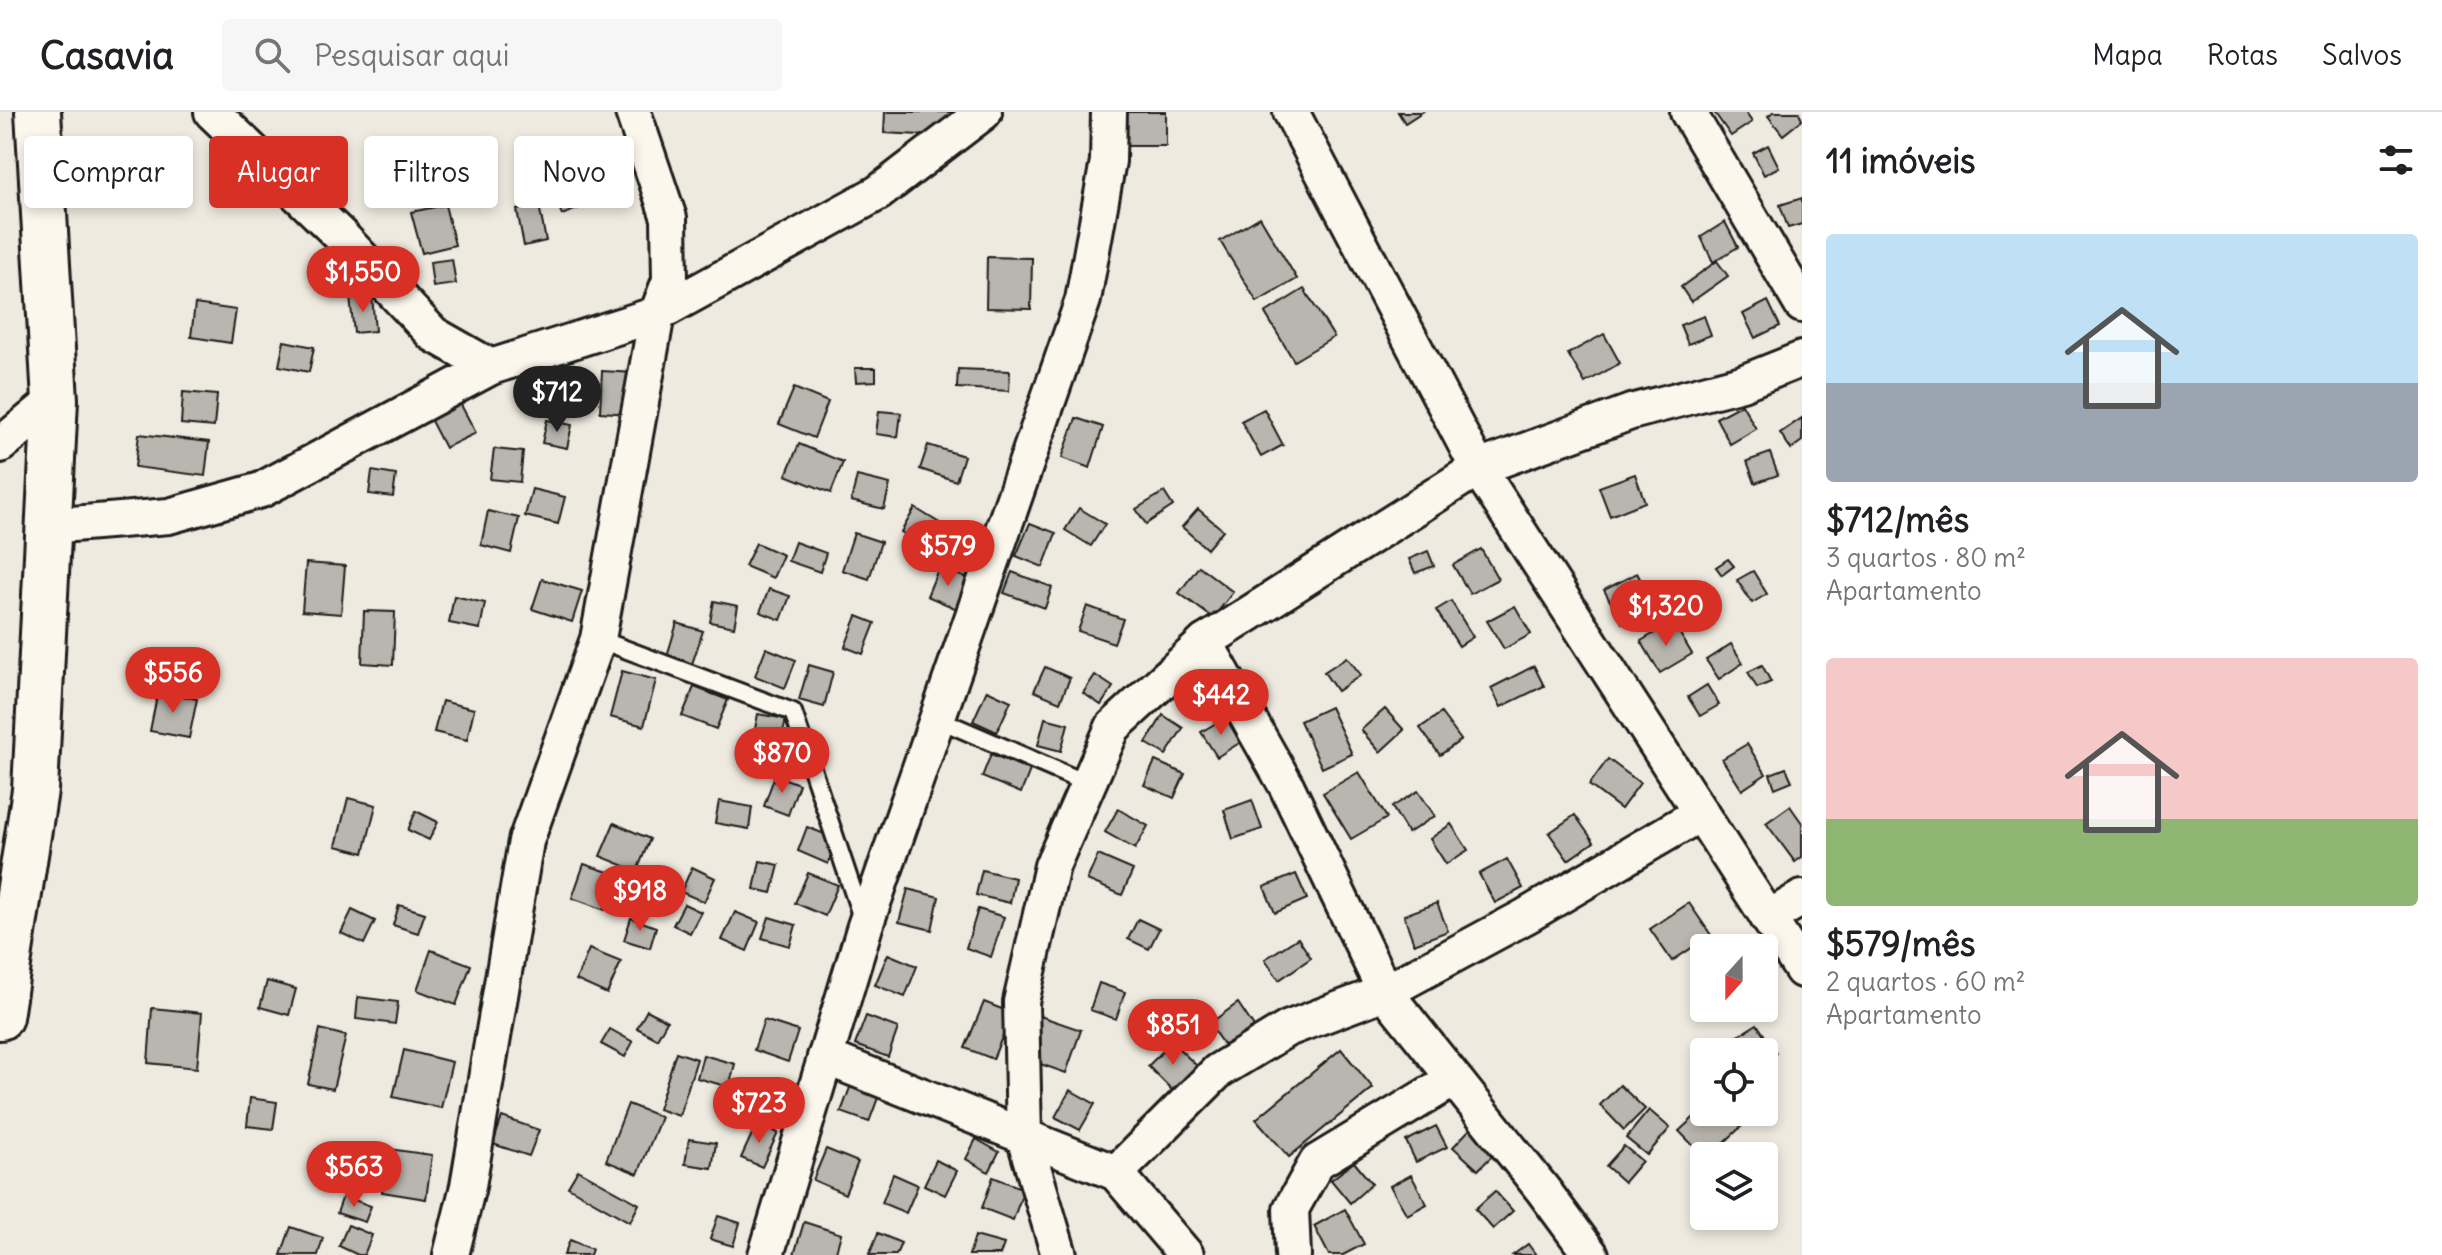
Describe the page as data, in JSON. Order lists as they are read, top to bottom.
{
  "north": "bottom",
  "page": {
    "header": "Casavia",
    "search": "Pesquisar aqui",
    "nav": ["Mapa", "Rotas", "Salvos"],
    "heading": "11 imóveis",
    "chip": [
      "Comprar",
      "Alugar",
      "Filtros",
      "Novo"
    ],
    "list": [
      {
        "name": "$712/mês",
        "note": "3 quartos · 80 m² · Apartamento"
      },
      {
        "name": "$579/mês",
        "note": "2 quartos · 60 m² · Apartamento"
      }
    ],
    "price": [
      "$1,550",
      "$712",
      "$579",
      "$1,320",
      "$556",
      "$442",
      "$870",
      "$918",
      "$851",
      "$723",
      "$563"
    ]
  }
}
